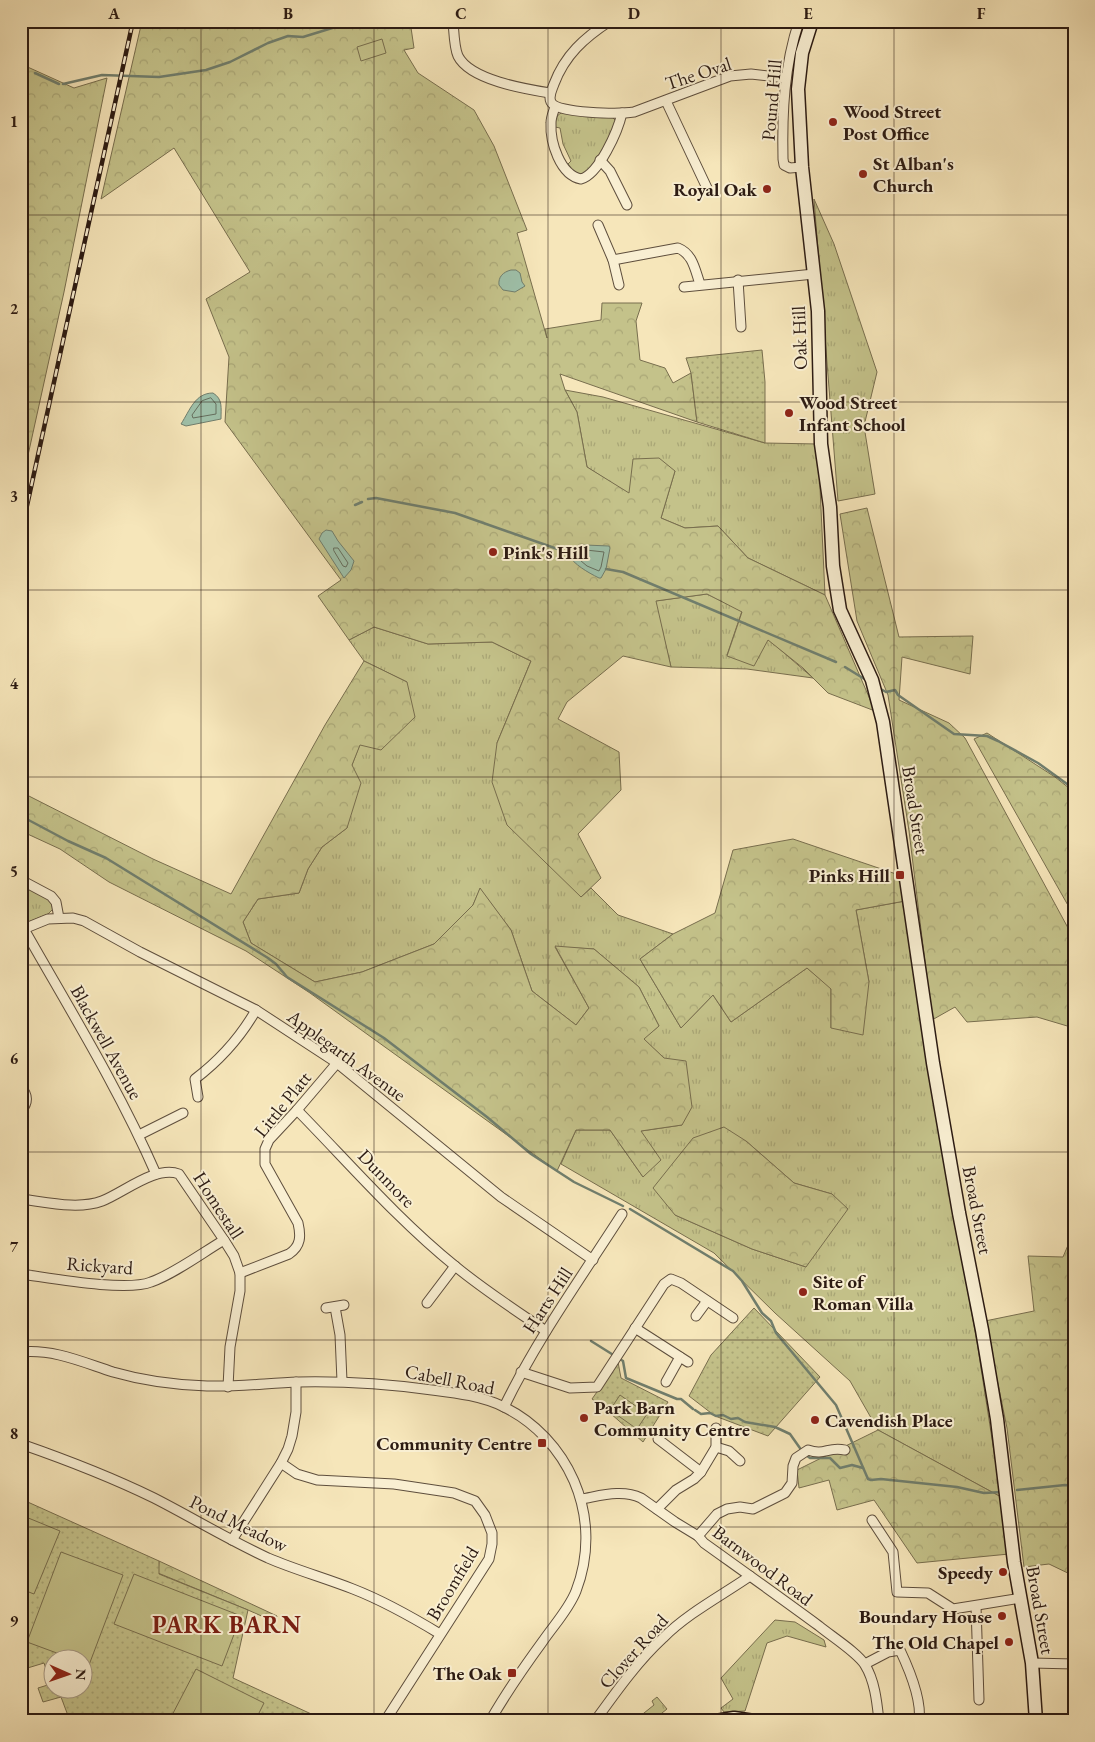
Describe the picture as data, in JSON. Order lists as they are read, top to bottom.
{
  "streets": {
    "street": [
      "The Oval",
      "Pound Hill",
      "Oak Hill",
      "Broad Street",
      "Blackwell Avenue",
      "Applegarth Avenue",
      "Little Platt",
      "Dunmore",
      "Homestall",
      "Rickyard",
      "Harts Hill",
      "Cabell Road",
      "Pond Meadow",
      "Barnwood Road",
      "Broomfield",
      "Clover Road"
    ]
  },
  "crossings": [
    ["The Oval", "Pound Hill"],
    ["Pound Hill", "Oak Hill"],
    ["Oak Hill", "Broad Street"],
    ["Blackwell Avenue", "Applegarth Avenue"],
    ["Blackwell Avenue", "Homestall"],
    ["Applegarth Avenue", "Little Platt"],
    ["Applegarth Avenue", "Harts Hill"],
    ["Little Platt", "Dunmore"],
    ["Little Platt", "Homestall"],
    ["Dunmore", "Harts Hill"],
    ["Homestall", "Rickyard"],
    ["Homestall", "Cabell Road"],
    ["Harts Hill", "Cabell Road"],
    ["Cabell Road", "Barnwood Road"],
    ["Pond Meadow", "Broomfield"],
    ["Barnwood Road", "Clover Road"]
  ],
  "districts": ["PARK BARN"],
  "places": {
    "other": [
      "Wood Street Post Office",
      "St Alban's Church",
      "Royal Oak",
      "Wood Street Infant School",
      "Pink's Hill",
      "Site of Roman Villa",
      "Park Barn Community Centre",
      "Cavendish Place",
      "Speedy",
      "Boundary House",
      "The Old Chapel"
    ],
    "transit": ["Pinks Hill", "Community Centre", "The Oak"]
  },
  "north": "right",
  "grid": {
    "columns": [
      "A",
      "B",
      "C",
      "D",
      "E",
      "F"
    ],
    "rows": [
      "1",
      "2",
      "3",
      "4",
      "5",
      "6",
      "7",
      "8",
      "9"
    ]
  }
}
